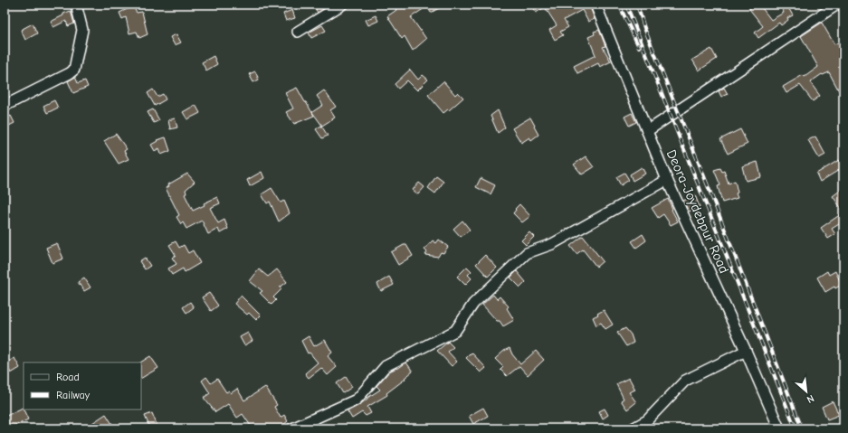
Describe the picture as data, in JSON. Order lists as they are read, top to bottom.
{
  "streets": {
    "street": ["Deora-Joydebpur Road"]
  },
  "legend": ["Road", "Railway"],
  "north": "bottom right"
}
